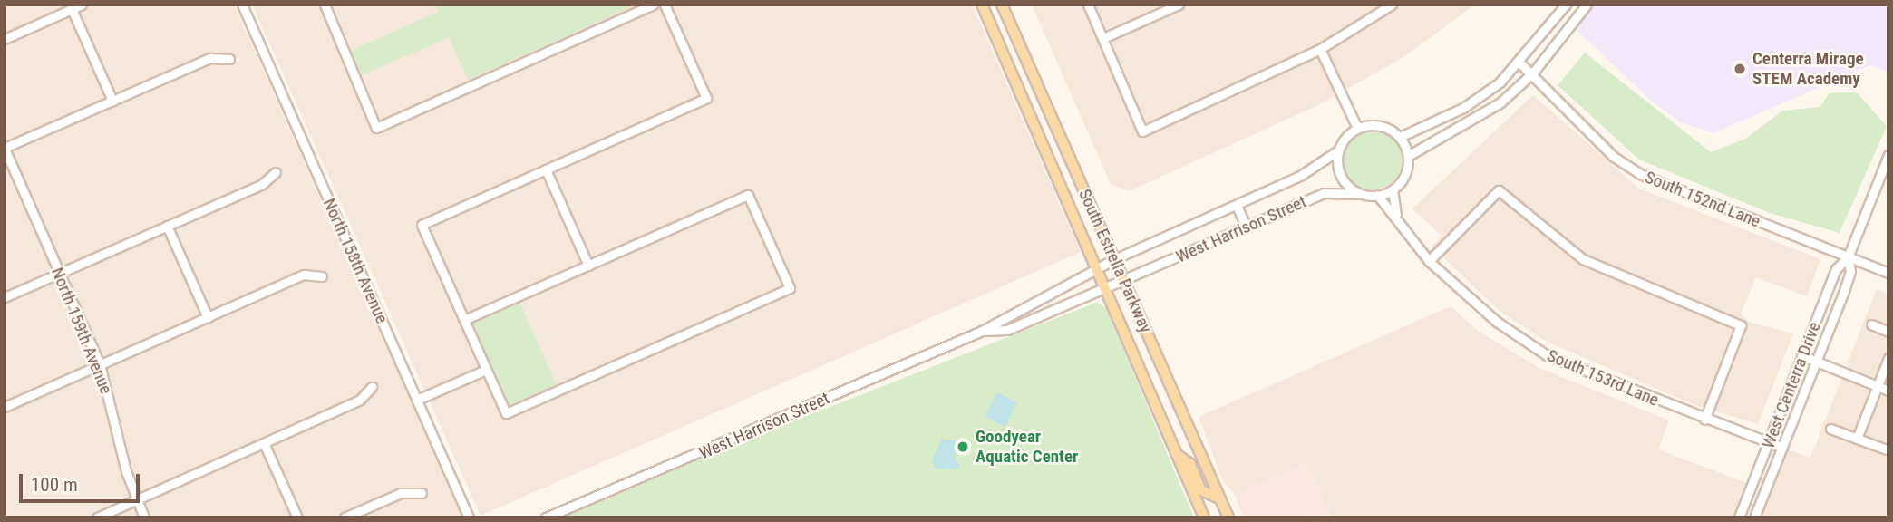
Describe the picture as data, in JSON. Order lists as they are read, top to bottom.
{
  "streets": {
    "main road": ["South Estrella Parkway"],
    "street": [
      "South 152nd Lane",
      "West Harrison Street",
      "North 158th Avenue",
      "North 159th Avenue",
      "South 153rd Lane",
      "West Centerra Drive"
    ]
  },
  "crossings": [
    ["South 152nd Lane", "West Centerra Drive"],
    ["West Harrison Street", "South Estrella Parkway"],
    ["West Harrison Street", "South 153rd Lane"],
    ["South 153rd Lane", "West Centerra Drive"]
  ],
  "places": ["Centerra Mirage STEM Academy", "Goodyear Aquatic Center"],
  "scale_bar": "100 m"
}
